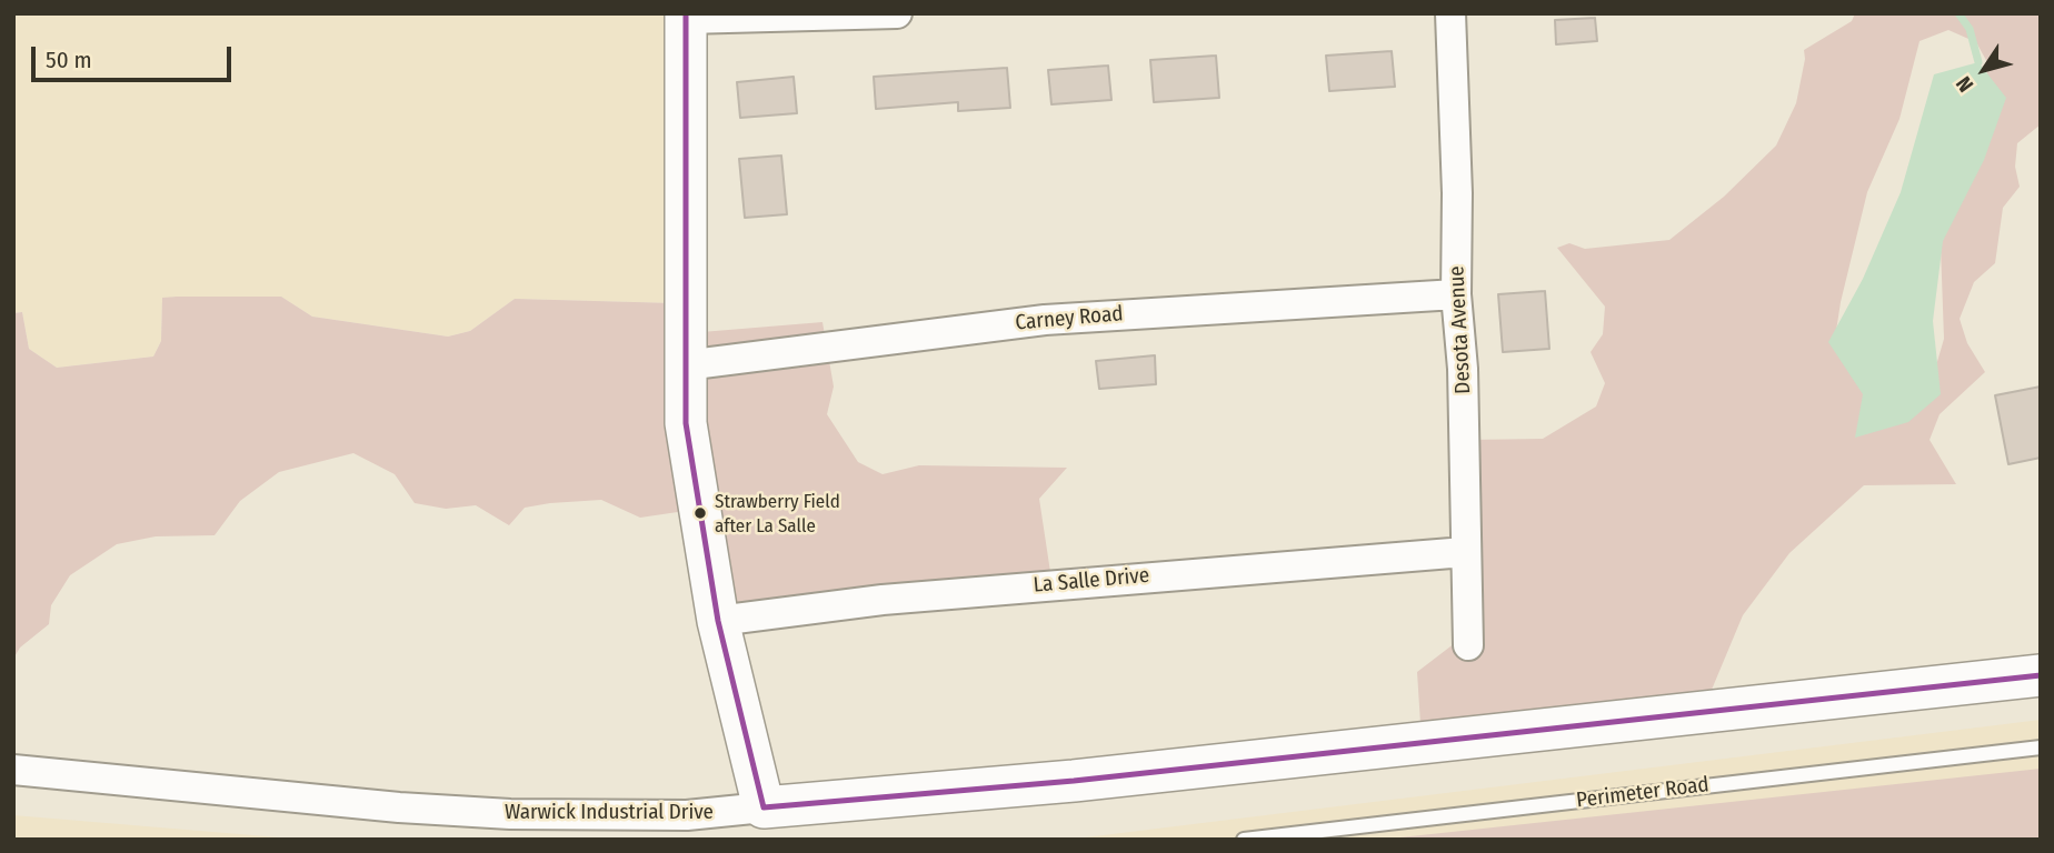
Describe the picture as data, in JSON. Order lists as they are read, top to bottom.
{
  "streets": {
    "street": [
      "Carney Road",
      "Desota Avenue",
      "La Salle Drive",
      "Warwick Industrial Drive"
    ],
    "lane": ["Perimeter Road"]
  },
  "crossings": [
    ["Carney Road", "Desota Avenue"],
    ["Desota Avenue", "La Salle Drive"]
  ],
  "places": ["Strawberry Field after La Salle"],
  "scale_bar": "50 m",
  "north": "bottom left"
}
